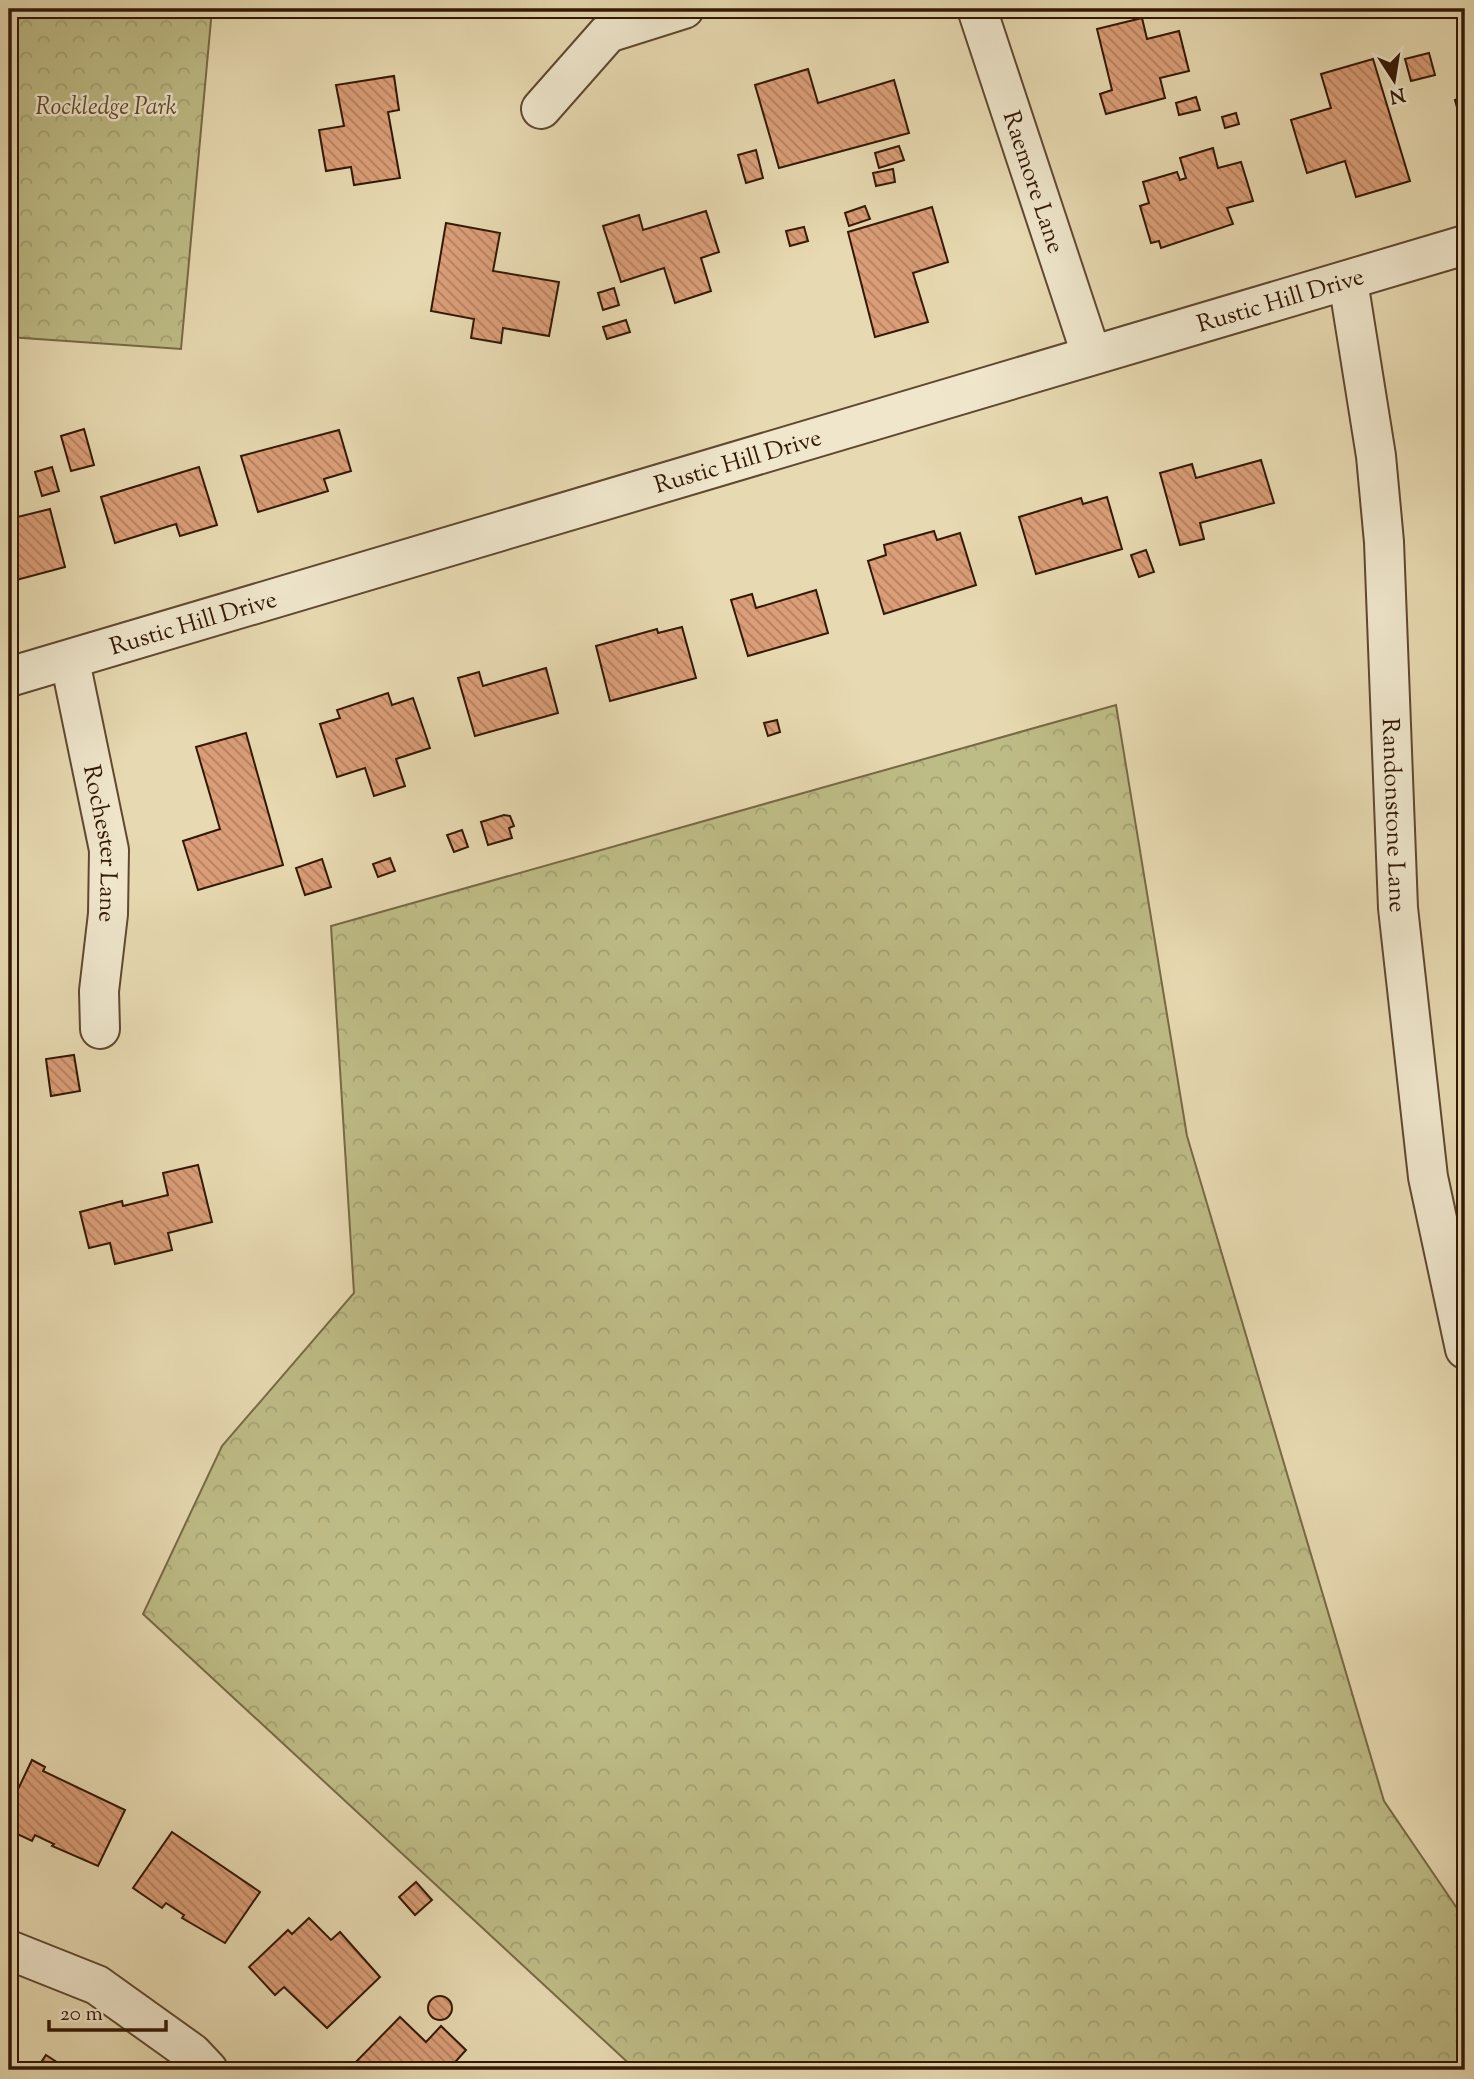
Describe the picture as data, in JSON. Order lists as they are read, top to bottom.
{
  "streets": {
    "street": [
      "Raemore Lane",
      "Rustic Hill Drive",
      "Randonstone Lane",
      "Rochester Lane"
    ]
  },
  "crossings": [
    ["Raemore Lane", "Rustic Hill Drive"],
    ["Rustic Hill Drive", "Randonstone Lane"],
    ["Rustic Hill Drive", "Rochester Lane"]
  ],
  "parks": ["Rockledge Park"],
  "scale_bar": "20 m",
  "north": "bottom"
}
